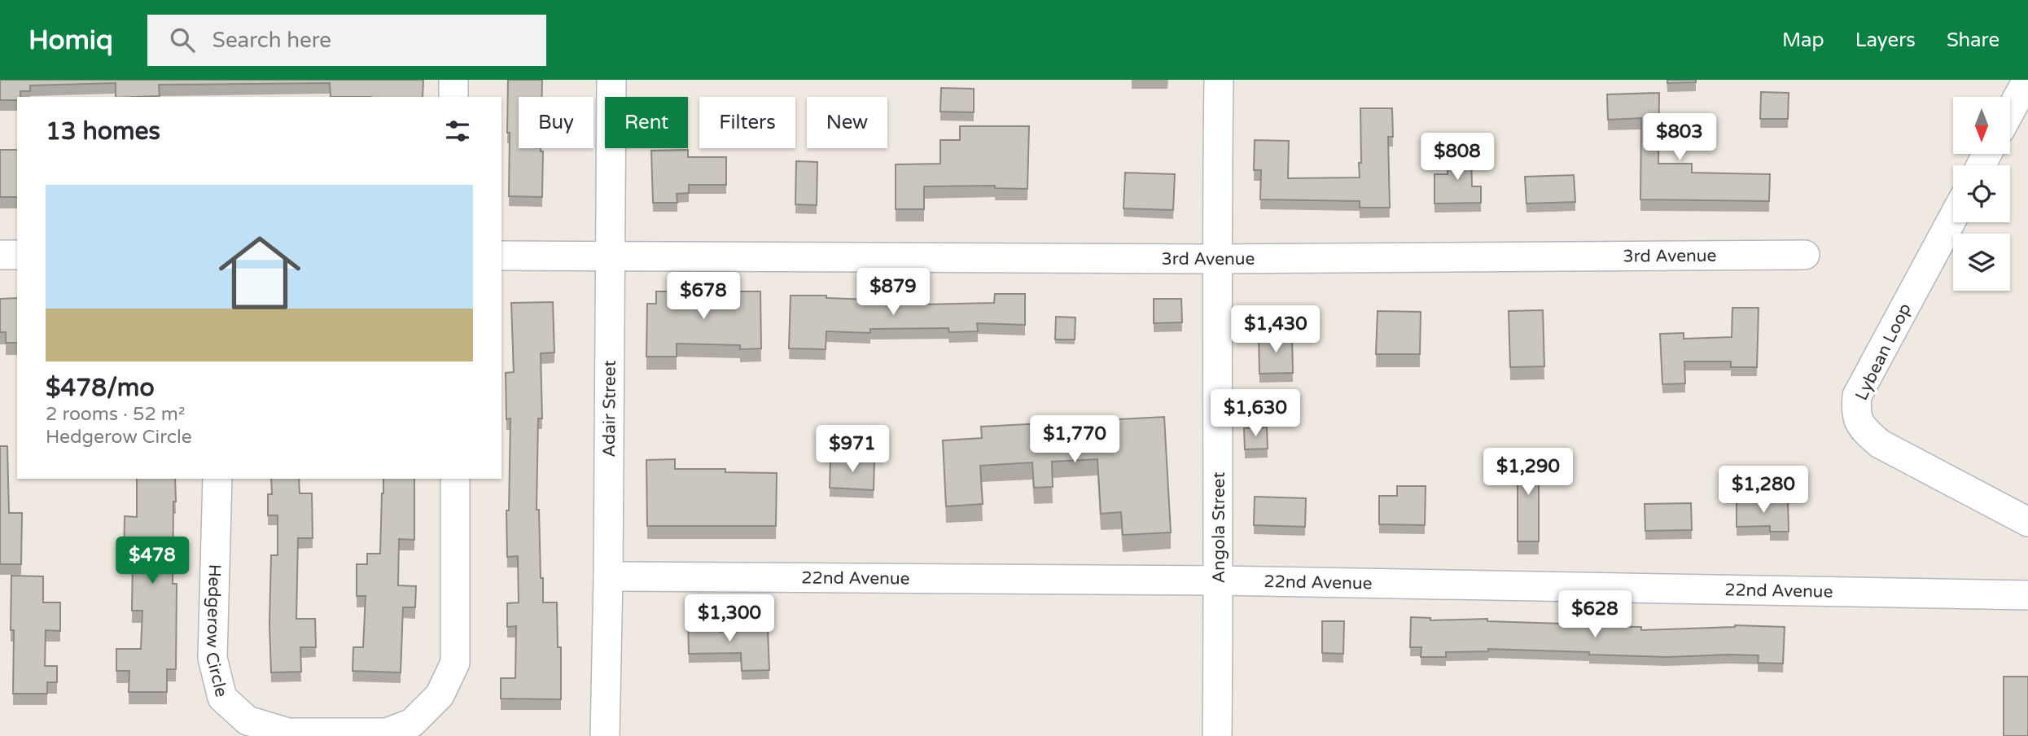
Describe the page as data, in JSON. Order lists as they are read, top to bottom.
{
  "streets": {
    "street": [
      "3rd Avenue",
      "Lybean Loop",
      "Adair Street",
      "Angola Street",
      "22nd Avenue",
      "Hedgerow Circle"
    ]
  },
  "crossings": [
    ["3rd Avenue", "Adair Street"],
    ["3rd Avenue", "Angola Street"],
    ["Adair Street", "22nd Avenue"],
    ["Angola Street", "22nd Avenue"]
  ],
  "north": "bottom",
  "page": {
    "header": "Homiq",
    "search": "Search here",
    "nav": ["Map", "Layers", "Share"],
    "chip": [
      "Buy",
      "Rent",
      "Filters",
      "New"
    ],
    "heading": "13 homes",
    "price": [
      "$803",
      "$808",
      "$879",
      "$678",
      "$1,430",
      "$1,630",
      "$1,770",
      "$971",
      "$1,290",
      "$1,280",
      "$478",
      "$628",
      "$1,300"
    ],
    "list": [
      {
        "name": "$478/mo",
        "note": "2 rooms · 52 m² · Hedgerow Circle"
      }
    ]
  }
}
